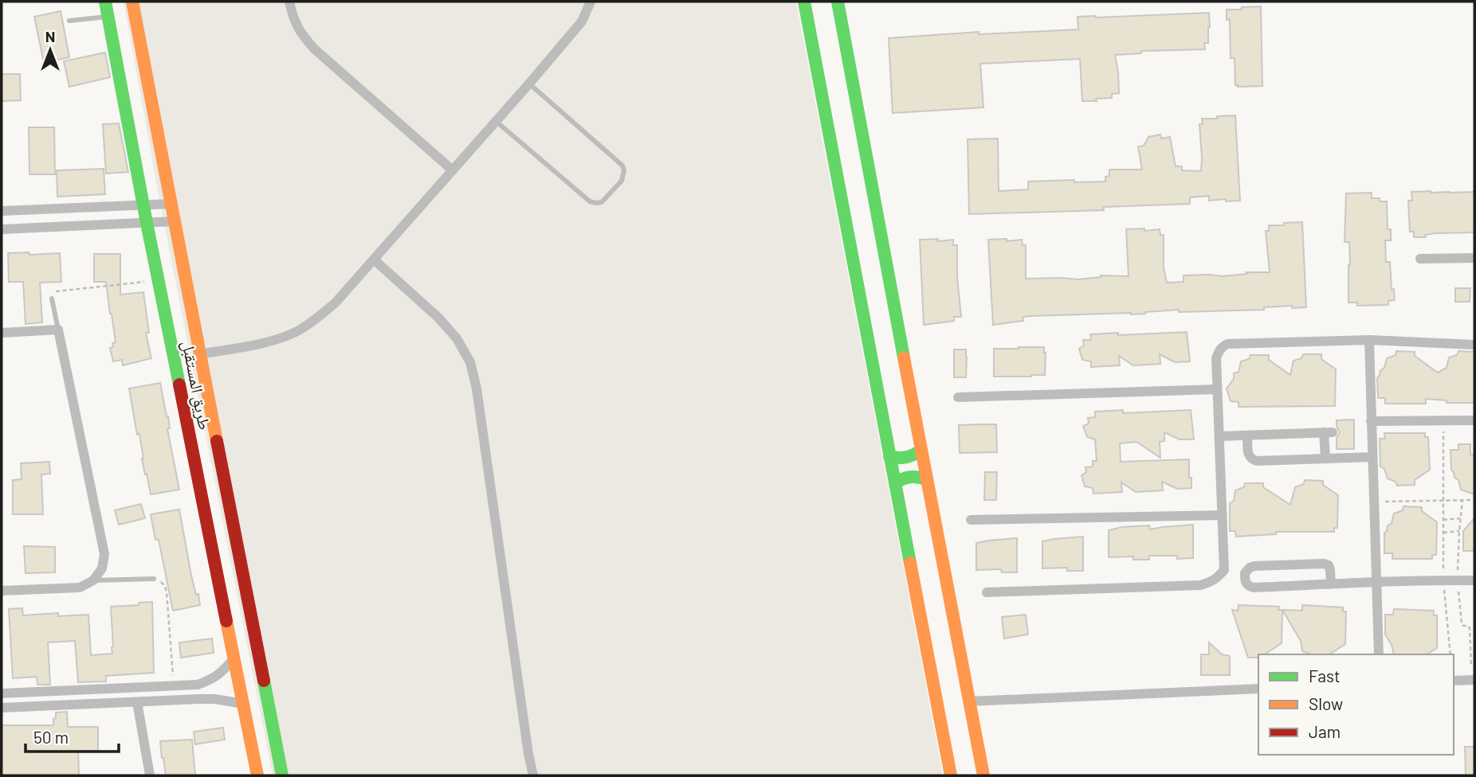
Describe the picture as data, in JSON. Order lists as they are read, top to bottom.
{
  "streets": {
    "street": ["طريق المستقبل"]
  },
  "legend": ["Fast", "Slow", "Jam"],
  "scale_bar": "50 m",
  "north": "top"
}
